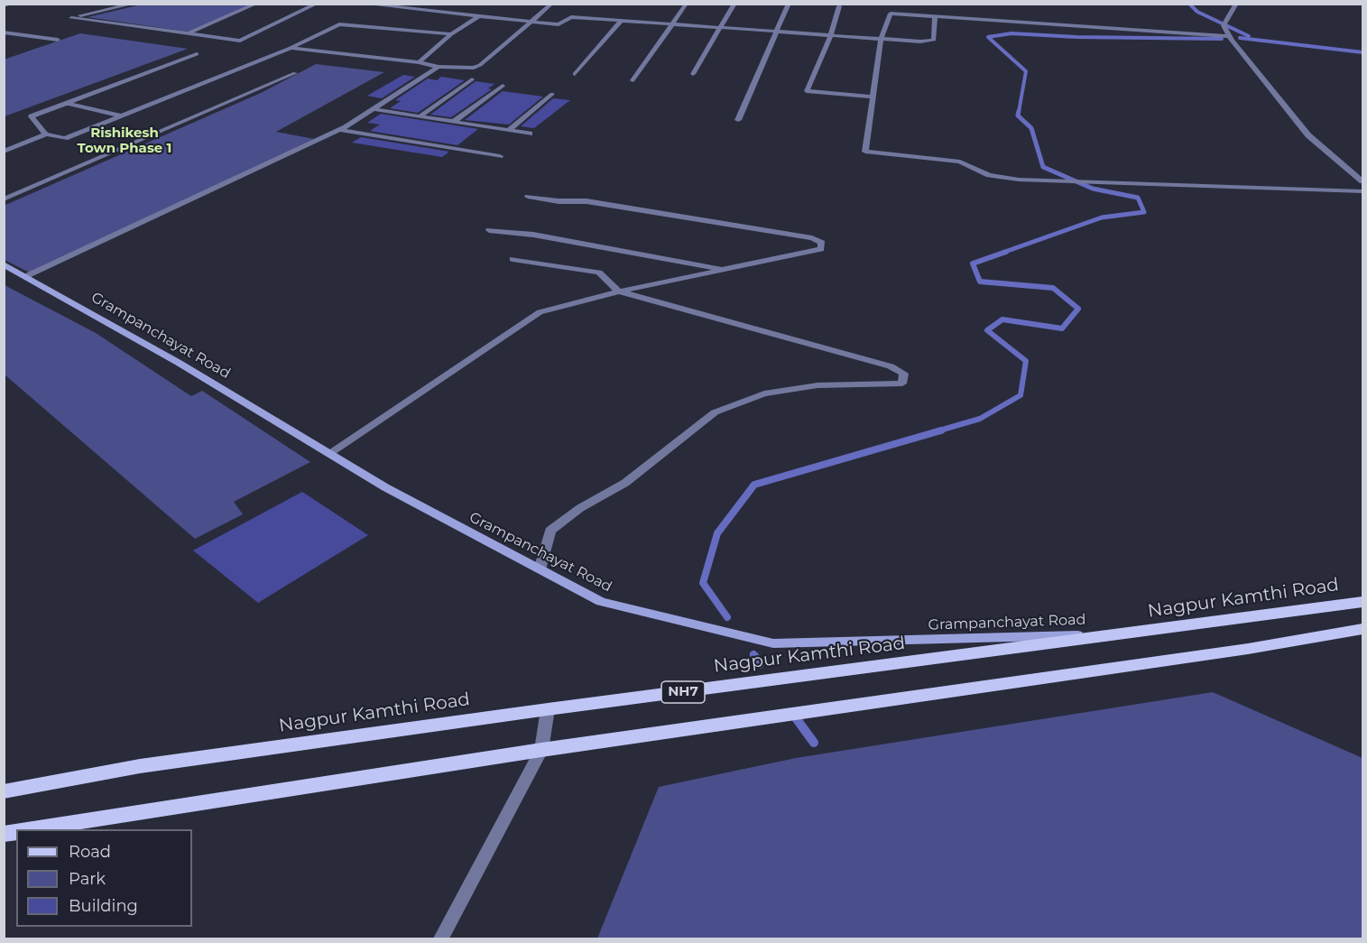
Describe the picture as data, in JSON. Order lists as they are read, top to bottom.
{
  "streets": {
    "main road": ["Nagpur Kamthi Road", "NH7"],
    "street": ["Grampanchayat Road"]
  },
  "crossings": [
    ["Grampanchayat Road", "Nagpur Kamthi Road"]
  ],
  "districts": ["Rishikesh Town Phase 1"],
  "legend": ["Road", "Park", "Building"]
}
